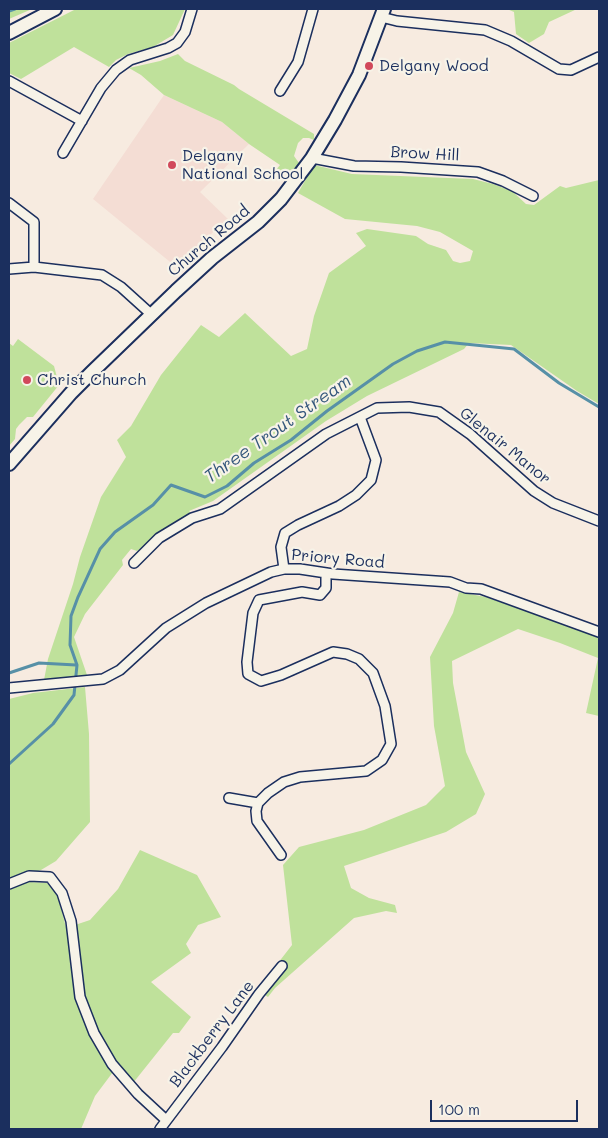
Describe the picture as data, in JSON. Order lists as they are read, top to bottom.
{
  "streets": {
    "main road": ["Church Road"],
    "street": [
      "Brow Hill",
      "Glenair Manor",
      "Priory Road",
      "Blackberry Lane"
    ]
  },
  "crossings": [
    ["Brow Hill", "Church Road"]
  ],
  "water": ["Three Trout Stream"],
  "places": ["Delgany Wood", "Delgany National School", "Christ Church"],
  "scale_bar": "100 m"
}
